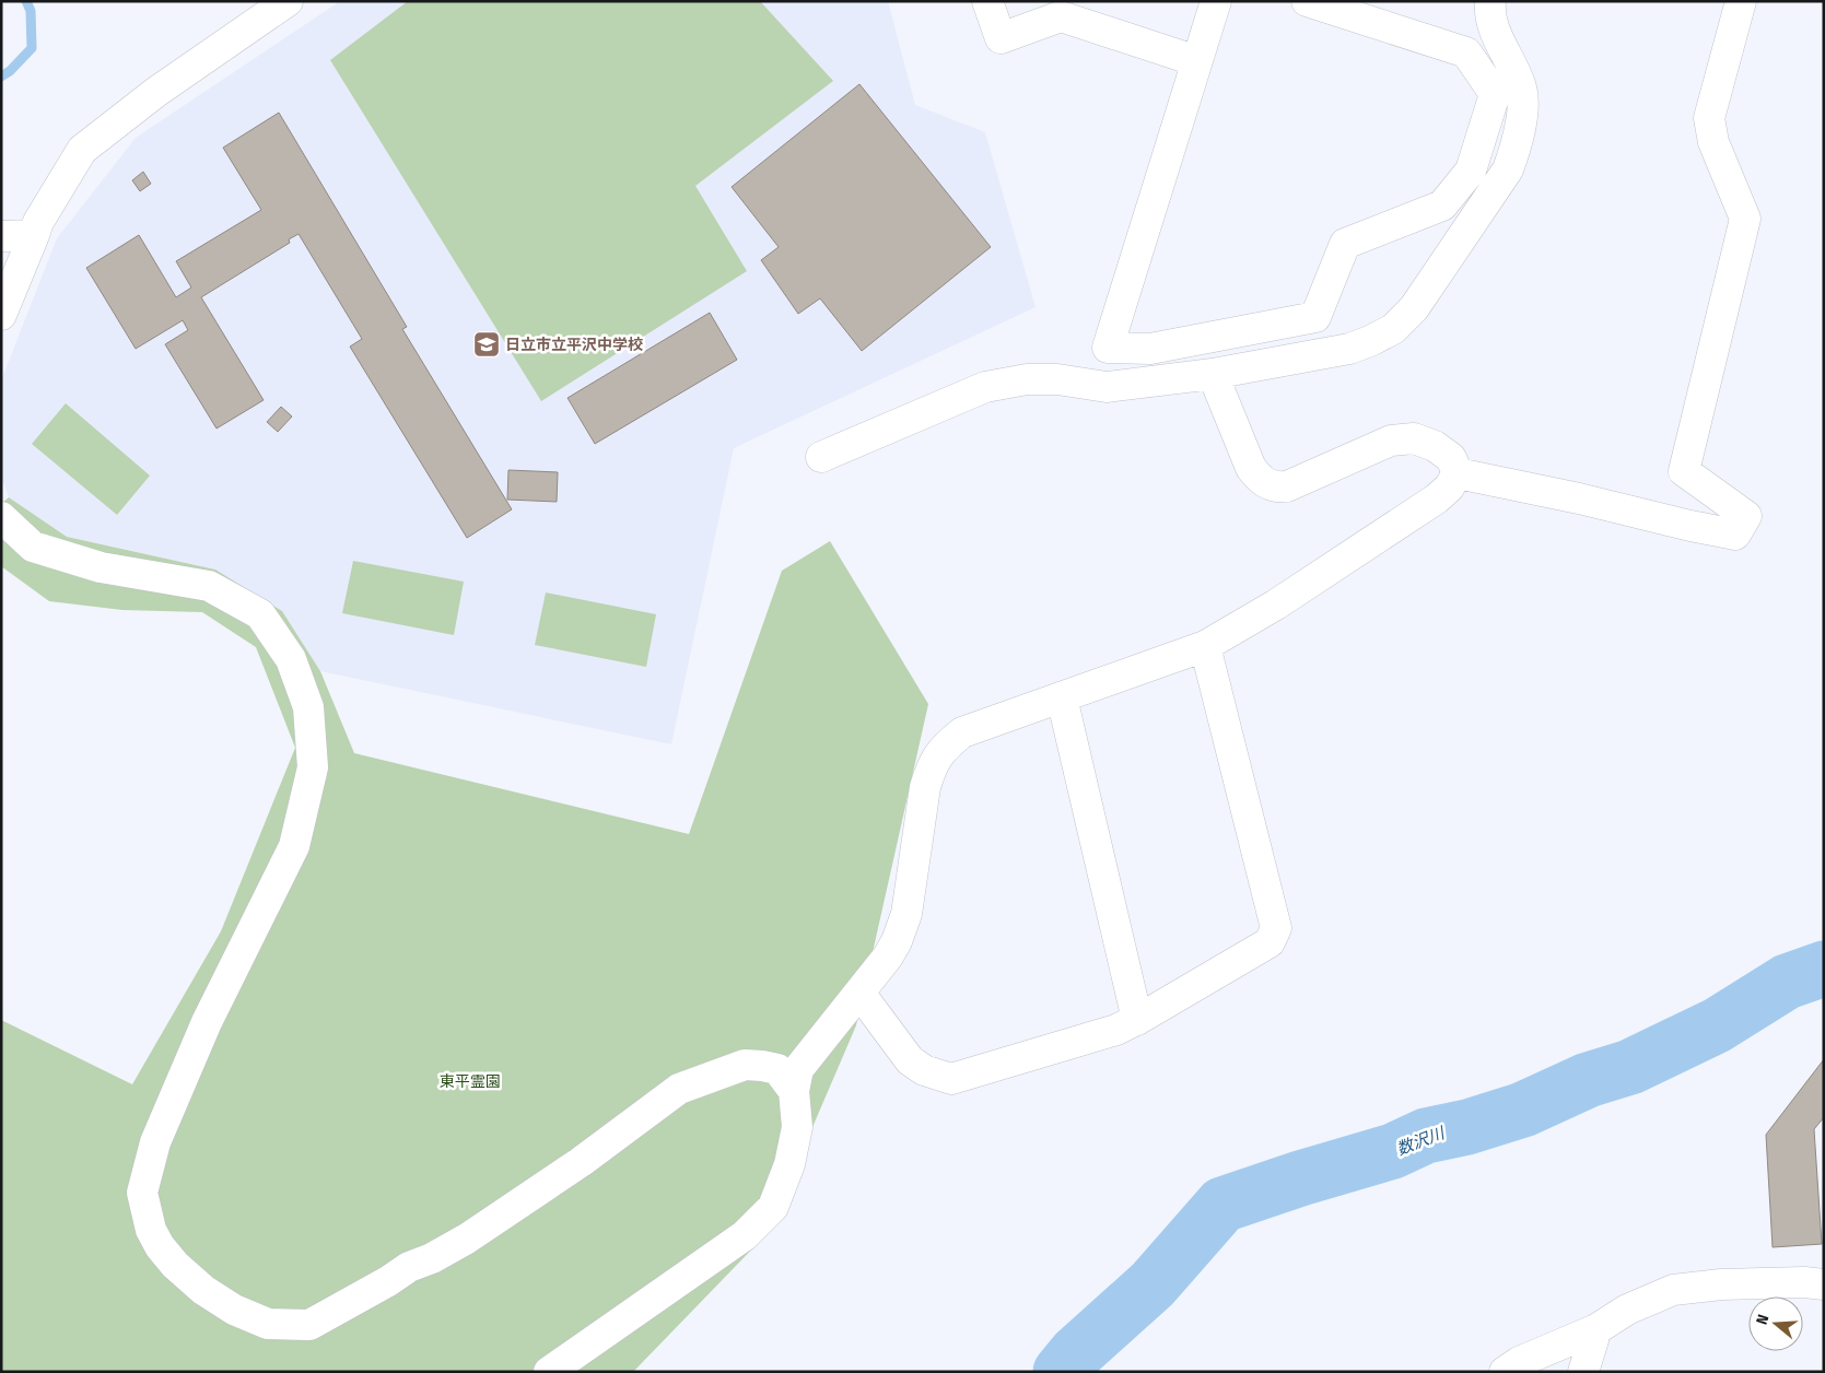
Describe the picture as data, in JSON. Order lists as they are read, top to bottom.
{
  "water": ["数沢川"],
  "parks": ["東平霊園"],
  "places": {
    "school or university": ["日立市立平沢中学校"]
  },
  "north": "left"
}
